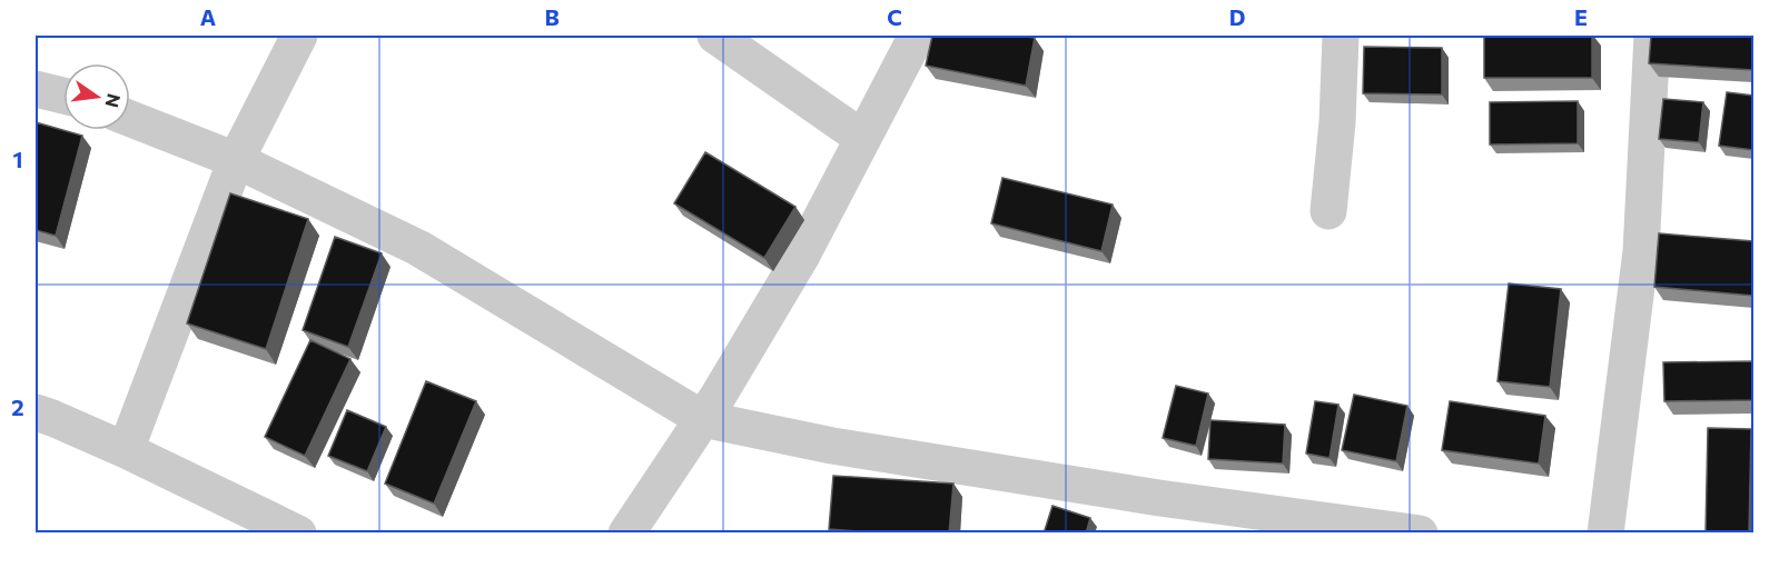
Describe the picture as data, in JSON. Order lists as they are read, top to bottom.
{
  "north": "right",
  "grid": {
    "columns": [
      "A",
      "B",
      "C",
      "D",
      "E"
    ],
    "rows": ["1", "2"]
  }
}
